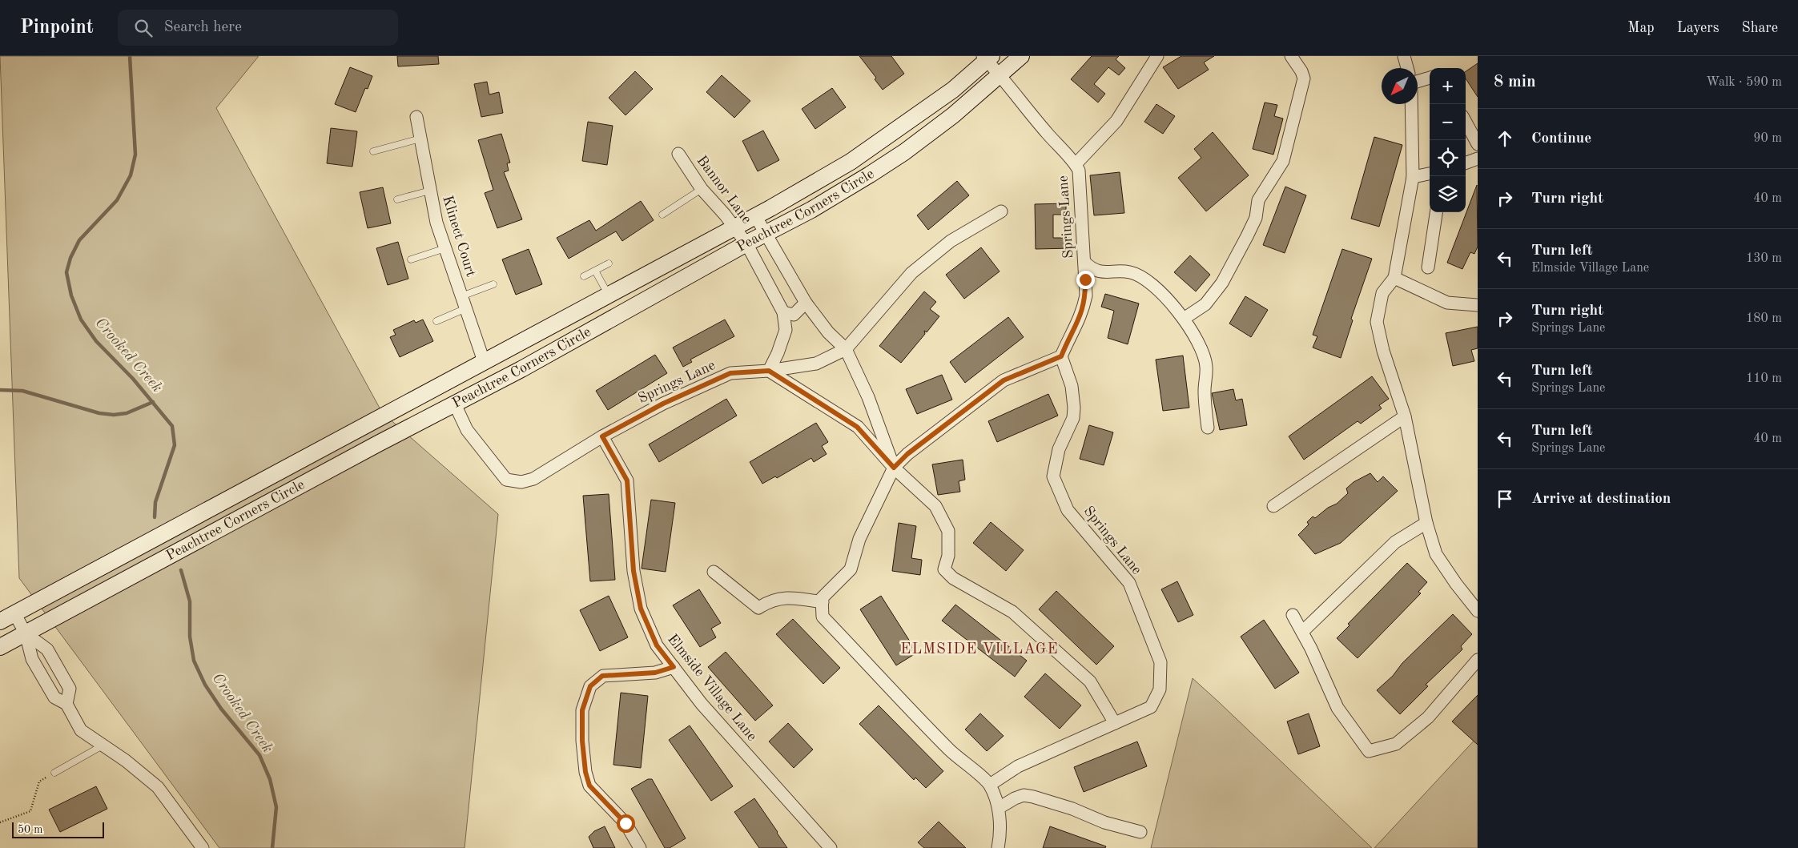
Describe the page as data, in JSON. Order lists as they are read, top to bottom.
{
  "streets": {
    "street": [
      "Bannor Lane",
      "Peachtree Corners Circle",
      "Springs Lane",
      "Klinect Court",
      "Elmside Village Lane"
    ]
  },
  "crossings": [
    ["Bannor Lane", "Peachtree Corners Circle"],
    ["Peachtree Corners Circle", "Springs Lane"],
    ["Peachtree Corners Circle", "Klinect Court"],
    ["Springs Lane", "Elmside Village Lane"]
  ],
  "districts": ["ELMSIDE VILLAGE"],
  "water": ["Crooked Creek"],
  "scale_bar": "50 m",
  "north": "bottom left",
  "page": {
    "header": "Pinpoint",
    "search": "Search here",
    "nav": ["Map", "Layers", "Share"],
    "heading": ["8 min", "Walk · 590 m"],
    "map_buttons": ["+", "−"],
    "list": [
      ["Continue", "90 m"],
      ["Turn right", "40 m"],
      ["Turn left", "Elmside Village Lane", "130 m"],
      ["Turn right", "Springs Lane", "180 m"],
      ["Turn left", "Springs Lane", "110 m"],
      ["Turn left", "Springs Lane", "40 m"],
      "Arrive at destination"
    ],
    "scale": "50 m"
  }
}
